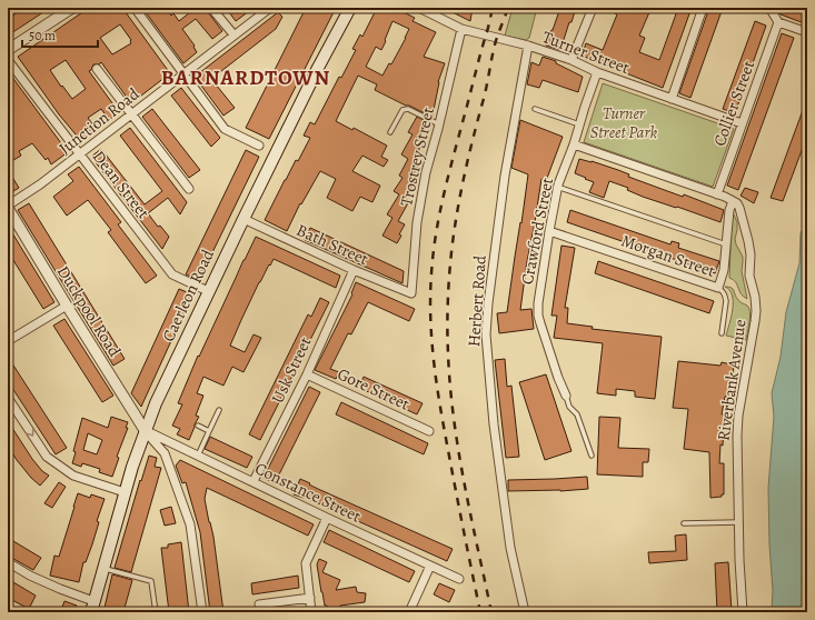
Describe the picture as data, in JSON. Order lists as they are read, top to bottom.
{
  "streets": {
    "main road": ["Caerleon Road"],
    "street": [
      "Turner Street",
      "Collier Street",
      "Junction Road",
      "Trostrey Street",
      "Dean Street",
      "Crawford Street",
      "Bath Street",
      "Morgan Street",
      "Herbert Road",
      "Duckpool Road",
      "Usk Street",
      "Riverbank Avenue",
      "Gore Street",
      "Constance Street"
    ]
  },
  "crossings": [
    ["Turner Street", "Collier Street"],
    ["Turner Street", "Trostrey Street"],
    ["Turner Street", "Crawford Street"],
    ["Turner Street", "Herbert Road"],
    ["Junction Road", "Dean Street"],
    ["Junction Road", "Duckpool Road"],
    ["Trostrey Street", "Bath Street"],
    ["Dean Street", "Caerleon Road"],
    ["Crawford Street", "Morgan Street"],
    ["Bath Street", "Caerleon Road"],
    ["Bath Street", "Usk Street"],
    ["Morgan Street", "Riverbank Avenue"],
    ["Caerleon Road", "Duckpool Road"],
    ["Caerleon Road", "Constance Street"],
    ["Duckpool Road", "Constance Street"],
    ["Usk Street", "Gore Street"],
    ["Usk Street", "Constance Street"]
  ],
  "districts": ["BARNARDTOWN"],
  "parks": ["Turner Street Park"],
  "scale_bar": "50 m"
}
